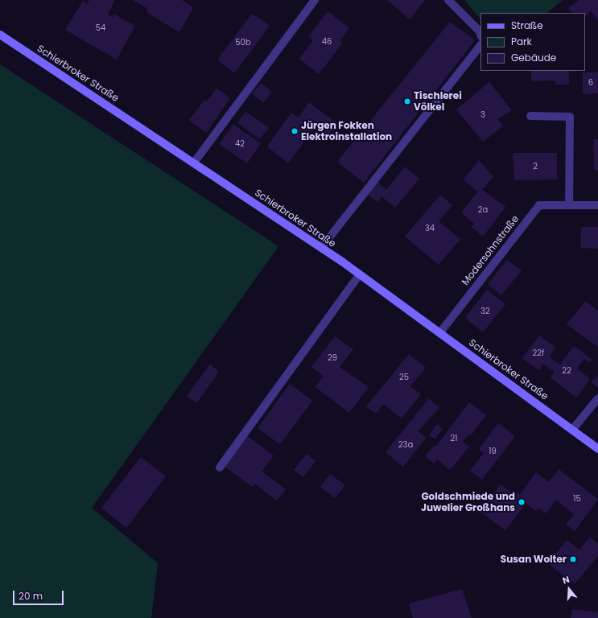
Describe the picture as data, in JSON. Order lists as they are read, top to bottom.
{
  "streets": {
    "main road": ["Schierbroker Straße"],
    "street": ["Modersohnstraße"]
  },
  "crossings": [
    ["Schierbroker Straße", "Modersohnstraße"]
  ],
  "places": [
    "Tischlerei Völkel",
    "Jürgen Fokken Elektroinstallation",
    "Goldschmiede und Juwelier Großhans",
    "Susan Wolter"
  ],
  "house_numbers": [
    "54",
    "46",
    "50b",
    "6",
    "3",
    "42",
    "2",
    "2a",
    "34",
    "32",
    "22f",
    "29",
    "22",
    "25",
    "21",
    "23a",
    "19",
    "15"
  ],
  "legend": ["Straße", "Park", "Gebäude"],
  "scale_bar": "20 m",
  "north": "top"
}
